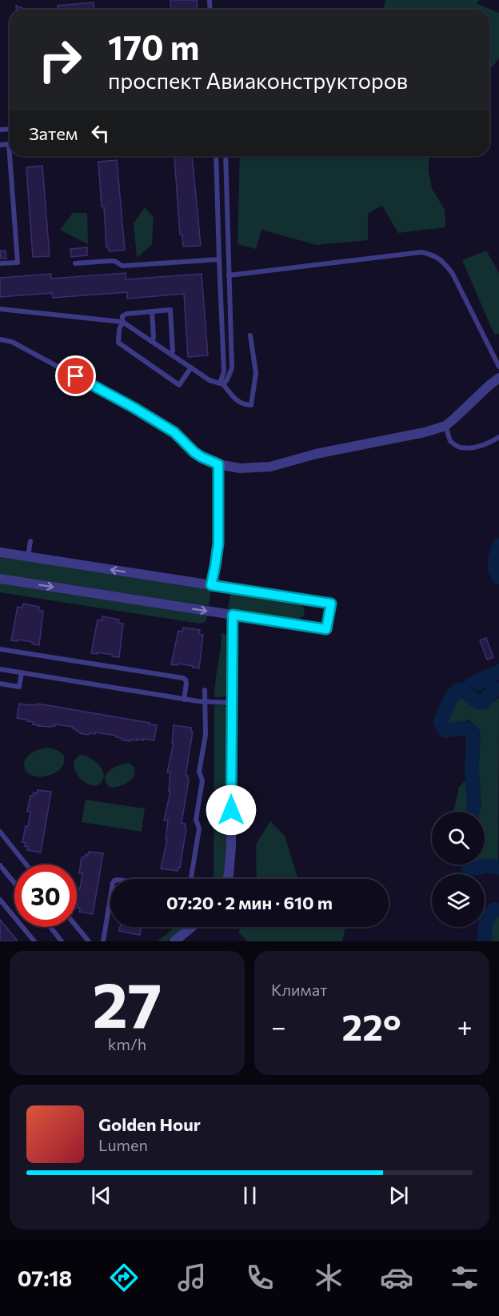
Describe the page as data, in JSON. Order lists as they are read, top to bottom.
{
  "page": {
    "turn": ["170 m", "проспект Авиаконструкторов"],
    "then": "Затем",
    "limit": "30",
    "trip": "07:20 · 2 мин · 610 m",
    "tile": [
      ["27", "km/h"],
      "Климат"
    ],
    "heat": ["−", "22°", "+"],
    "song": ["Golden Hour", "Lumen"],
    "tabs": "07:18"
  }
}
